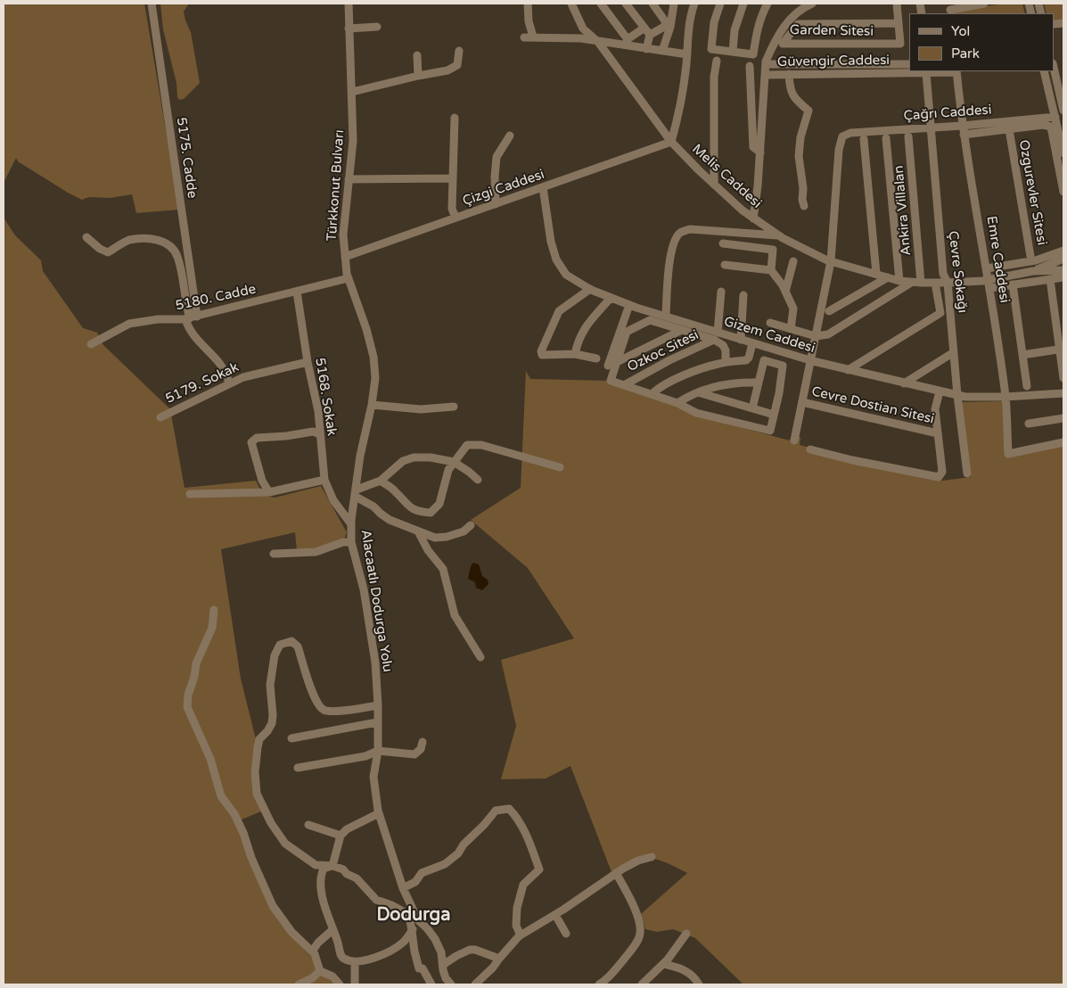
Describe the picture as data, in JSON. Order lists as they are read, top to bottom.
{
  "streets": {
    "street": [
      "Garden Sitesi",
      "Güvengir Caddesi",
      "Çağrı Caddesi",
      "5175. Cadde",
      "Melis Caddesi",
      "Türkkonut Bulvarı",
      "Çizgi Caddesi",
      "Ozgurevler Sitesi",
      "Ankira Villalan",
      "Emre Caddesi",
      "Çevre Sokağı",
      "5180. Cadde",
      "Gizem Caddesi",
      "Ozkoc Sitesi",
      "5179. Sokak",
      "5168. Sokak",
      "Cevre Dostian Sitesi",
      "Alacaatlı Dodurga Yolu"
    ]
  },
  "crossings": [
    ["Güvengir Caddesi", "Emre Caddesi"],
    ["Güvengir Caddesi", "Çevre Sokağı"],
    ["Çağrı Caddesi", "Melis Caddesi"],
    ["Çağrı Caddesi", "Emre Caddesi"],
    ["Çağrı Caddesi", "Çevre Sokağı"],
    ["5175. Cadde", "5180. Cadde"],
    ["Melis Caddesi", "Çizgi Caddesi"],
    ["Melis Caddesi", "Ankira Villalan"],
    ["Melis Caddesi", "Emre Caddesi"],
    ["Melis Caddesi", "Çevre Sokağı"],
    ["Türkkonut Bulvarı", "Çizgi Caddesi"],
    ["Türkkonut Bulvarı", "5180. Cadde"],
    ["Türkkonut Bulvarı", "5168. Sokak"],
    ["Türkkonut Bulvarı", "Alacaatlı Dodurga Yolu"],
    ["Çizgi Caddesi", "Gizem Caddesi"],
    ["Ozgurevler Sitesi", "Emre Caddesi"],
    ["Emre Caddesi", "Gizem Caddesi"],
    ["Çevre Sokağı", "Gizem Caddesi"],
    ["5180. Cadde", "5168. Sokak"],
    ["Gizem Caddesi", "Ozkoc Sitesi"],
    ["5179. Sokak", "5168. Sokak"],
    ["5168. Sokak", "Alacaatlı Dodurga Yolu"]
  ],
  "districts": ["Dodurga"],
  "legend": ["Yol", "Park"]
}
